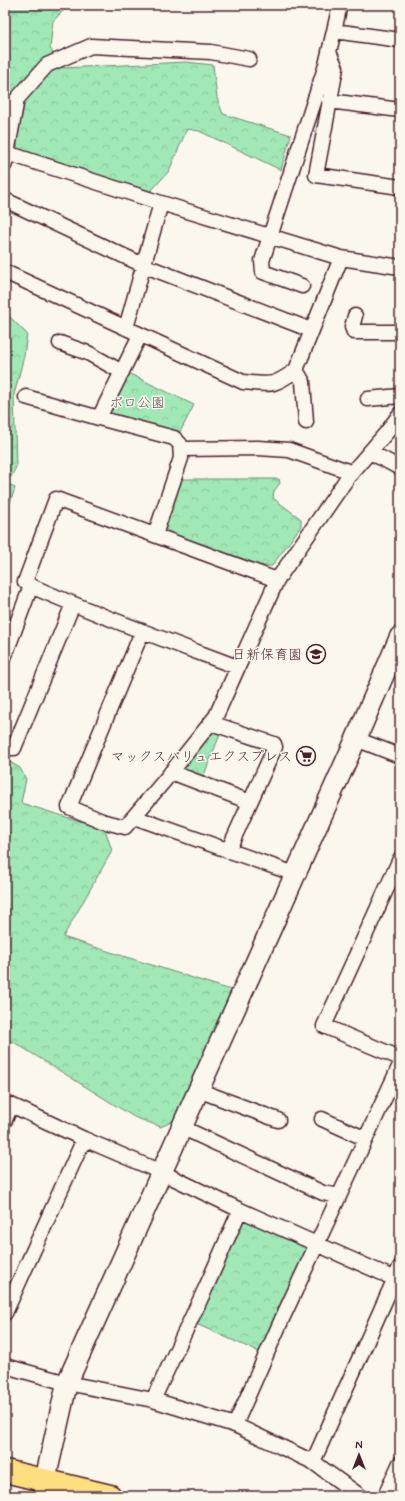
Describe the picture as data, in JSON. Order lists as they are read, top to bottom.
{
  "parks": ["ボロ公園"],
  "places": {
    "school or university": ["日新保育園"],
    "supermarket": ["マックスバリュエクスプレス"]
  },
  "north": "top"
}
